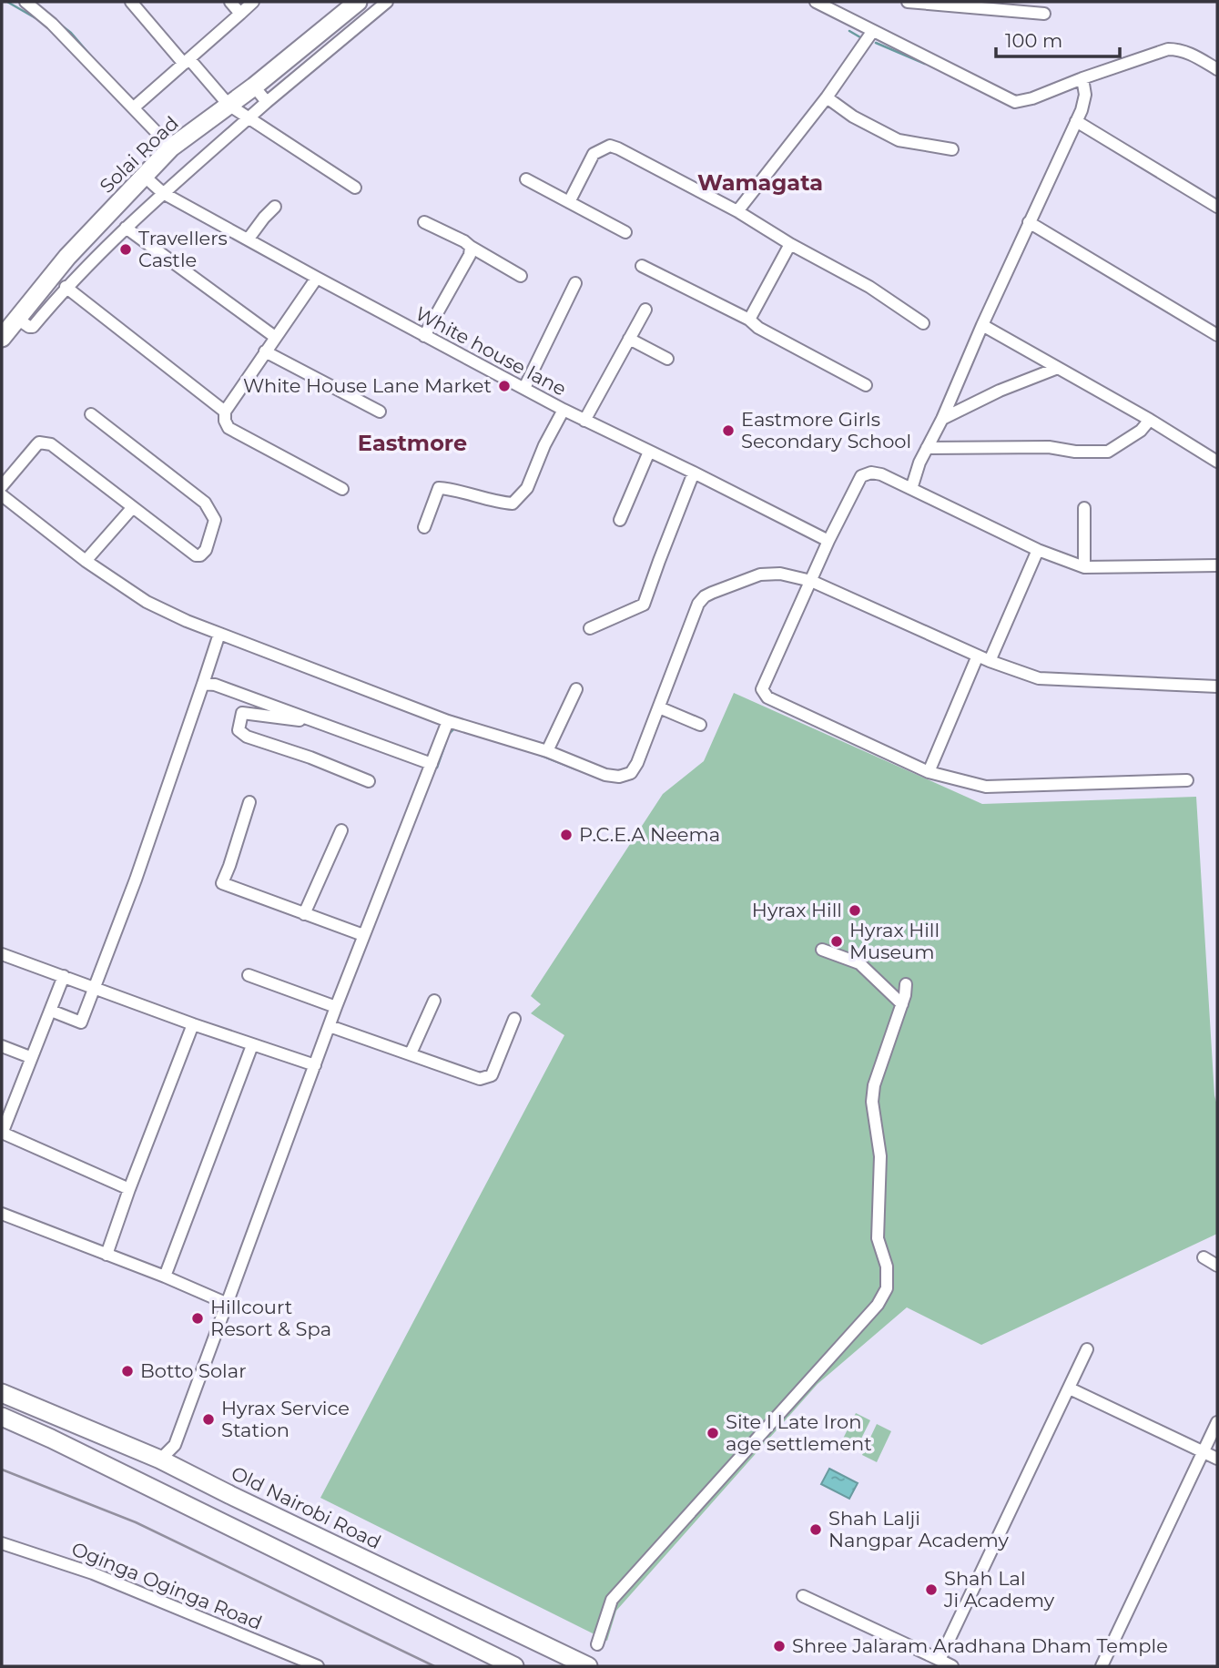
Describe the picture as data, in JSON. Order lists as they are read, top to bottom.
{
  "streets": {
    "highway": ["Solai Road", "Old Nairobi Road"],
    "street": ["White house lane", "Oginga Oginga Road"]
  },
  "crossings": [
    ["Solai Road", "White house lane"]
  ],
  "districts": ["Wamagata", "Eastmore"],
  "places": [
    "Travellers Castle",
    "White House Lane Market",
    "Eastmore Girls Secondary School",
    "P.C.E.A Neema",
    "Hyrax Hill",
    "Hyrax Hill Museum",
    "Hillcourt Resort & Spa",
    "Botto Solar",
    "Hyrax Service Station",
    "Site I Late Iron age settlement",
    "Shah Lalji Nangpar Academy",
    "Shah Lal Ji Academy",
    "Shree Jalaram Aradhana Dham Temple"
  ],
  "scale_bar": "100 m"
}
